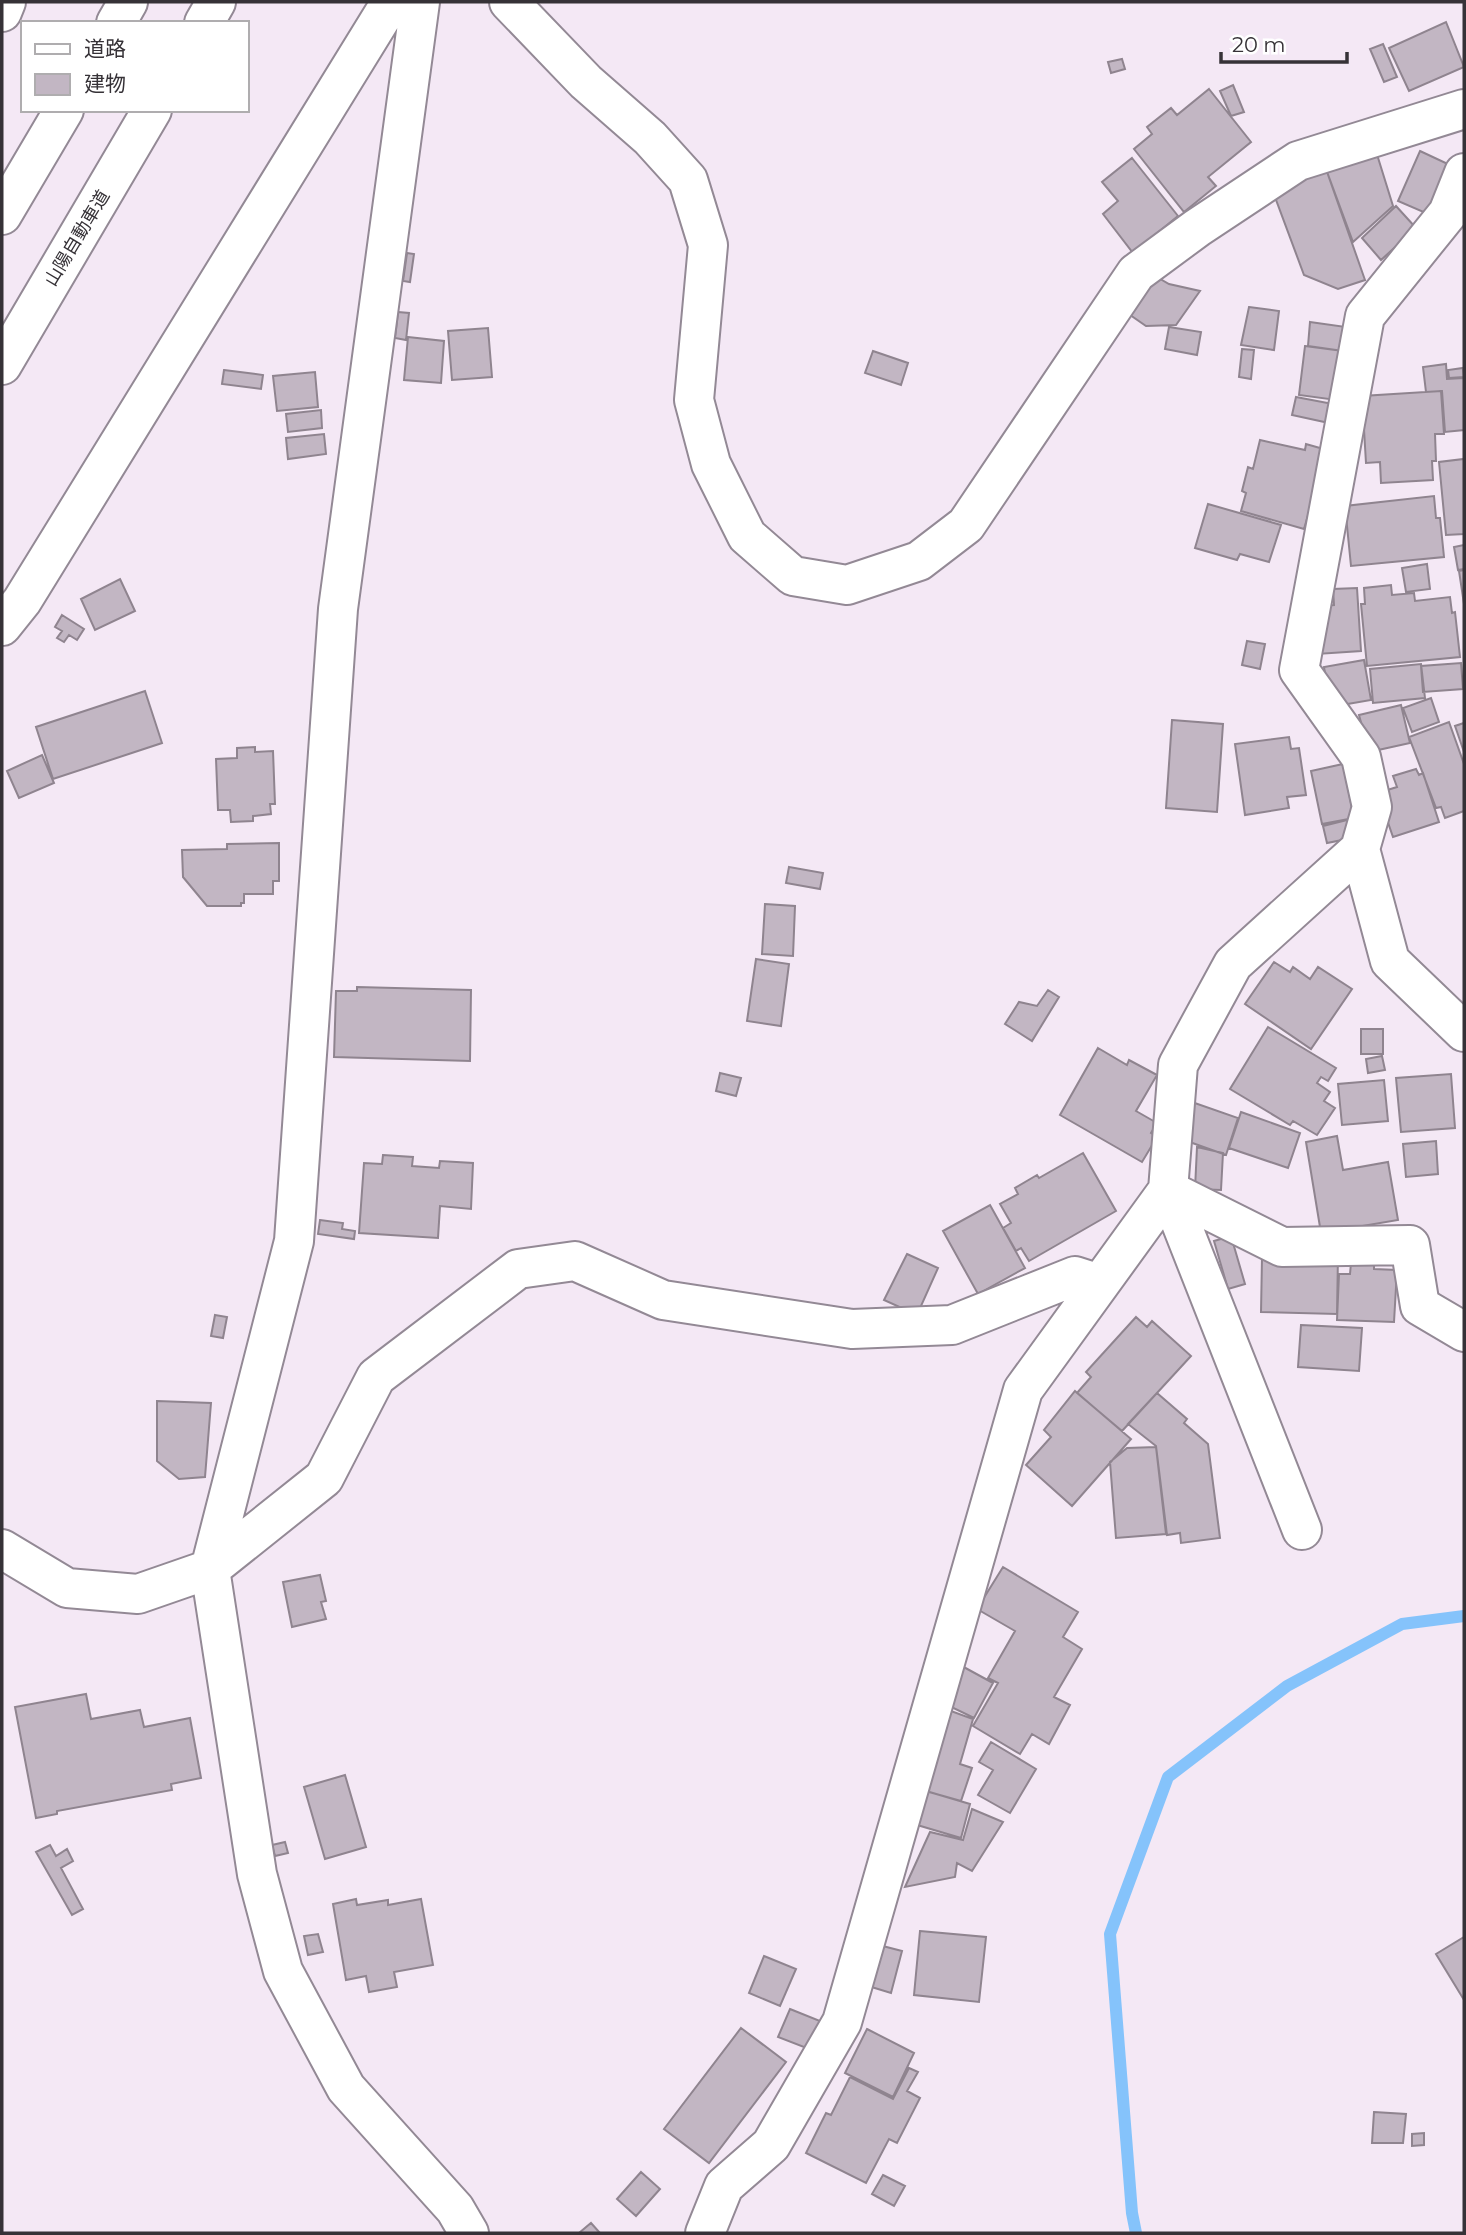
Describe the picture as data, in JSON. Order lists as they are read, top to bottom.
{
  "streets": {
    "main road": ["山陽自動車道"]
  },
  "legend": ["道路", "建物"],
  "scale_bar": "20 m"
}
